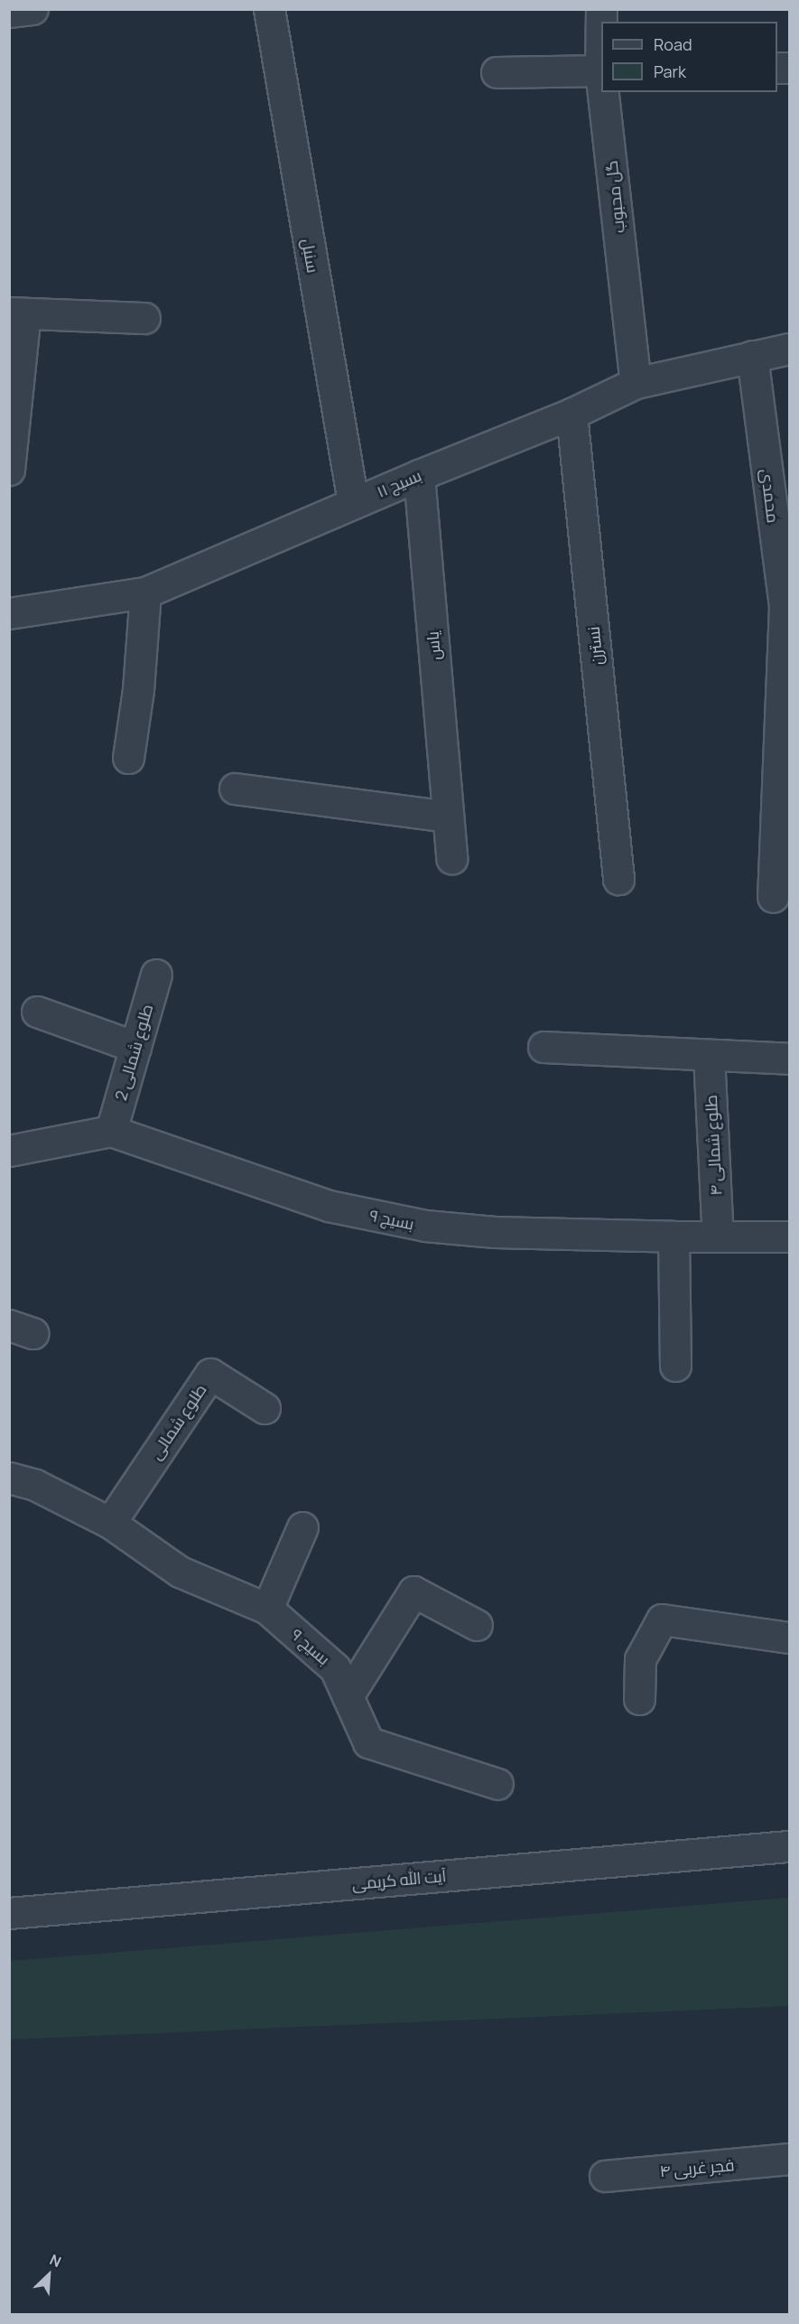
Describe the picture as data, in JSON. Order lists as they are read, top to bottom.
{
  "streets": {
    "street": [
      "گل محبوب",
      "سنبل",
      "بسیج ۱۱",
      "محمدی",
      "یاس",
      "نسترن",
      "طلوع شمالی 2",
      "طلوع شمالی ۴",
      "بسیج ۹",
      "طلوع شمالی",
      "آیت الله کریمی",
      "فجر غربی ۴"
    ]
  },
  "crossings": [
    ["گل محبوب", "بسیج ۱۱"],
    ["سنبل", "بسیج ۱۱"],
    ["بسیج ۱۱", "محمدی"],
    ["بسیج ۱۱", "یاس"],
    ["بسیج ۱۱", "نسترن"],
    ["طلوع شمالی 2", "بسیج ۹"],
    ["طلوع شمالی ۴", "بسیج ۹"],
    ["بسیج ۹", "طلوع شمالی"]
  ],
  "legend": ["Road", "Park"],
  "north": "top right"
}
